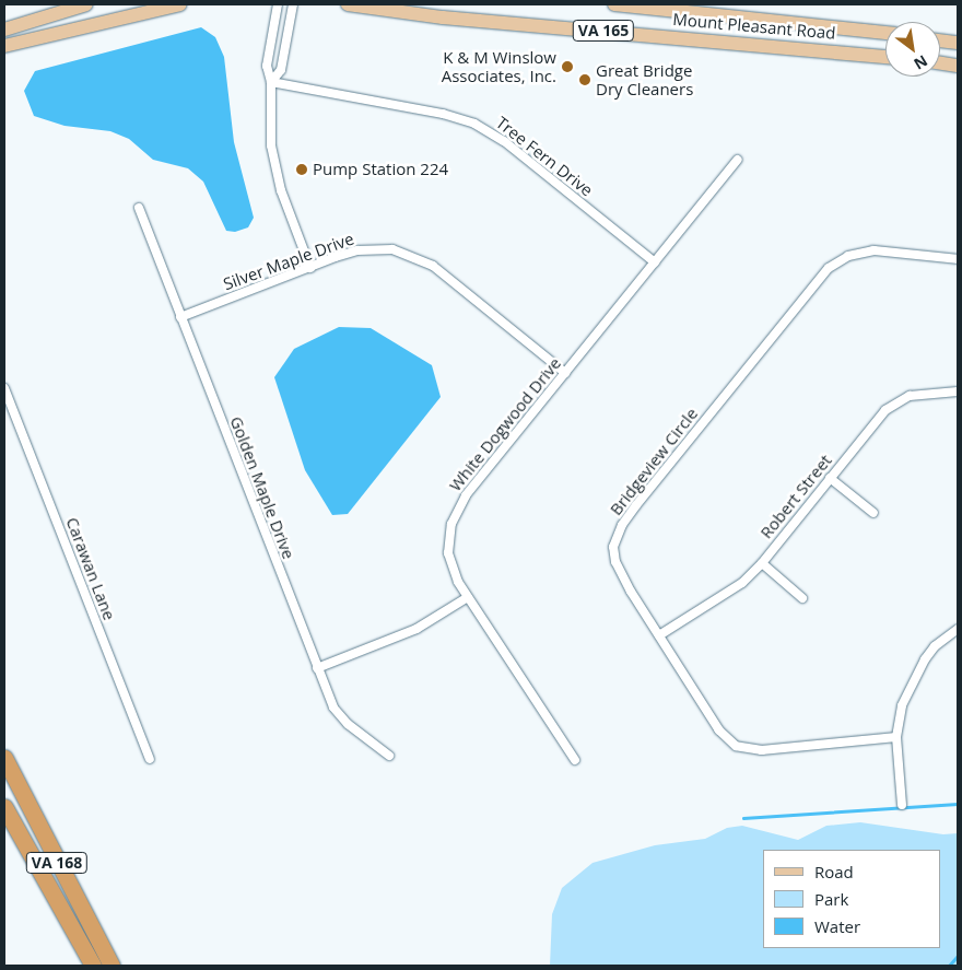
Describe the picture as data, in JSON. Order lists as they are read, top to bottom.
{
  "streets": {
    "highway": ["VA 168"],
    "main road": ["Mount Pleasant Road", "VA 165"],
    "street": [
      "Tree Fern Drive",
      "Silver Maple Drive",
      "White Dogwood Drive",
      "Bridgeview Circle",
      "Golden Maple Drive",
      "Robert Street",
      "Carawan Lane"
    ]
  },
  "crossings": [
    ["Tree Fern Drive", "White Dogwood Drive"],
    ["Silver Maple Drive", "White Dogwood Drive"],
    ["Silver Maple Drive", "Golden Maple Drive"],
    ["Bridgeview Circle", "Robert Street"]
  ],
  "places": ["K & M Winslow Associates, Inc.", "Great Bridge Dry Cleaners", "Pump Station 224"],
  "legend": ["Road", "Park", "Water"],
  "north": "bottom right"
}
